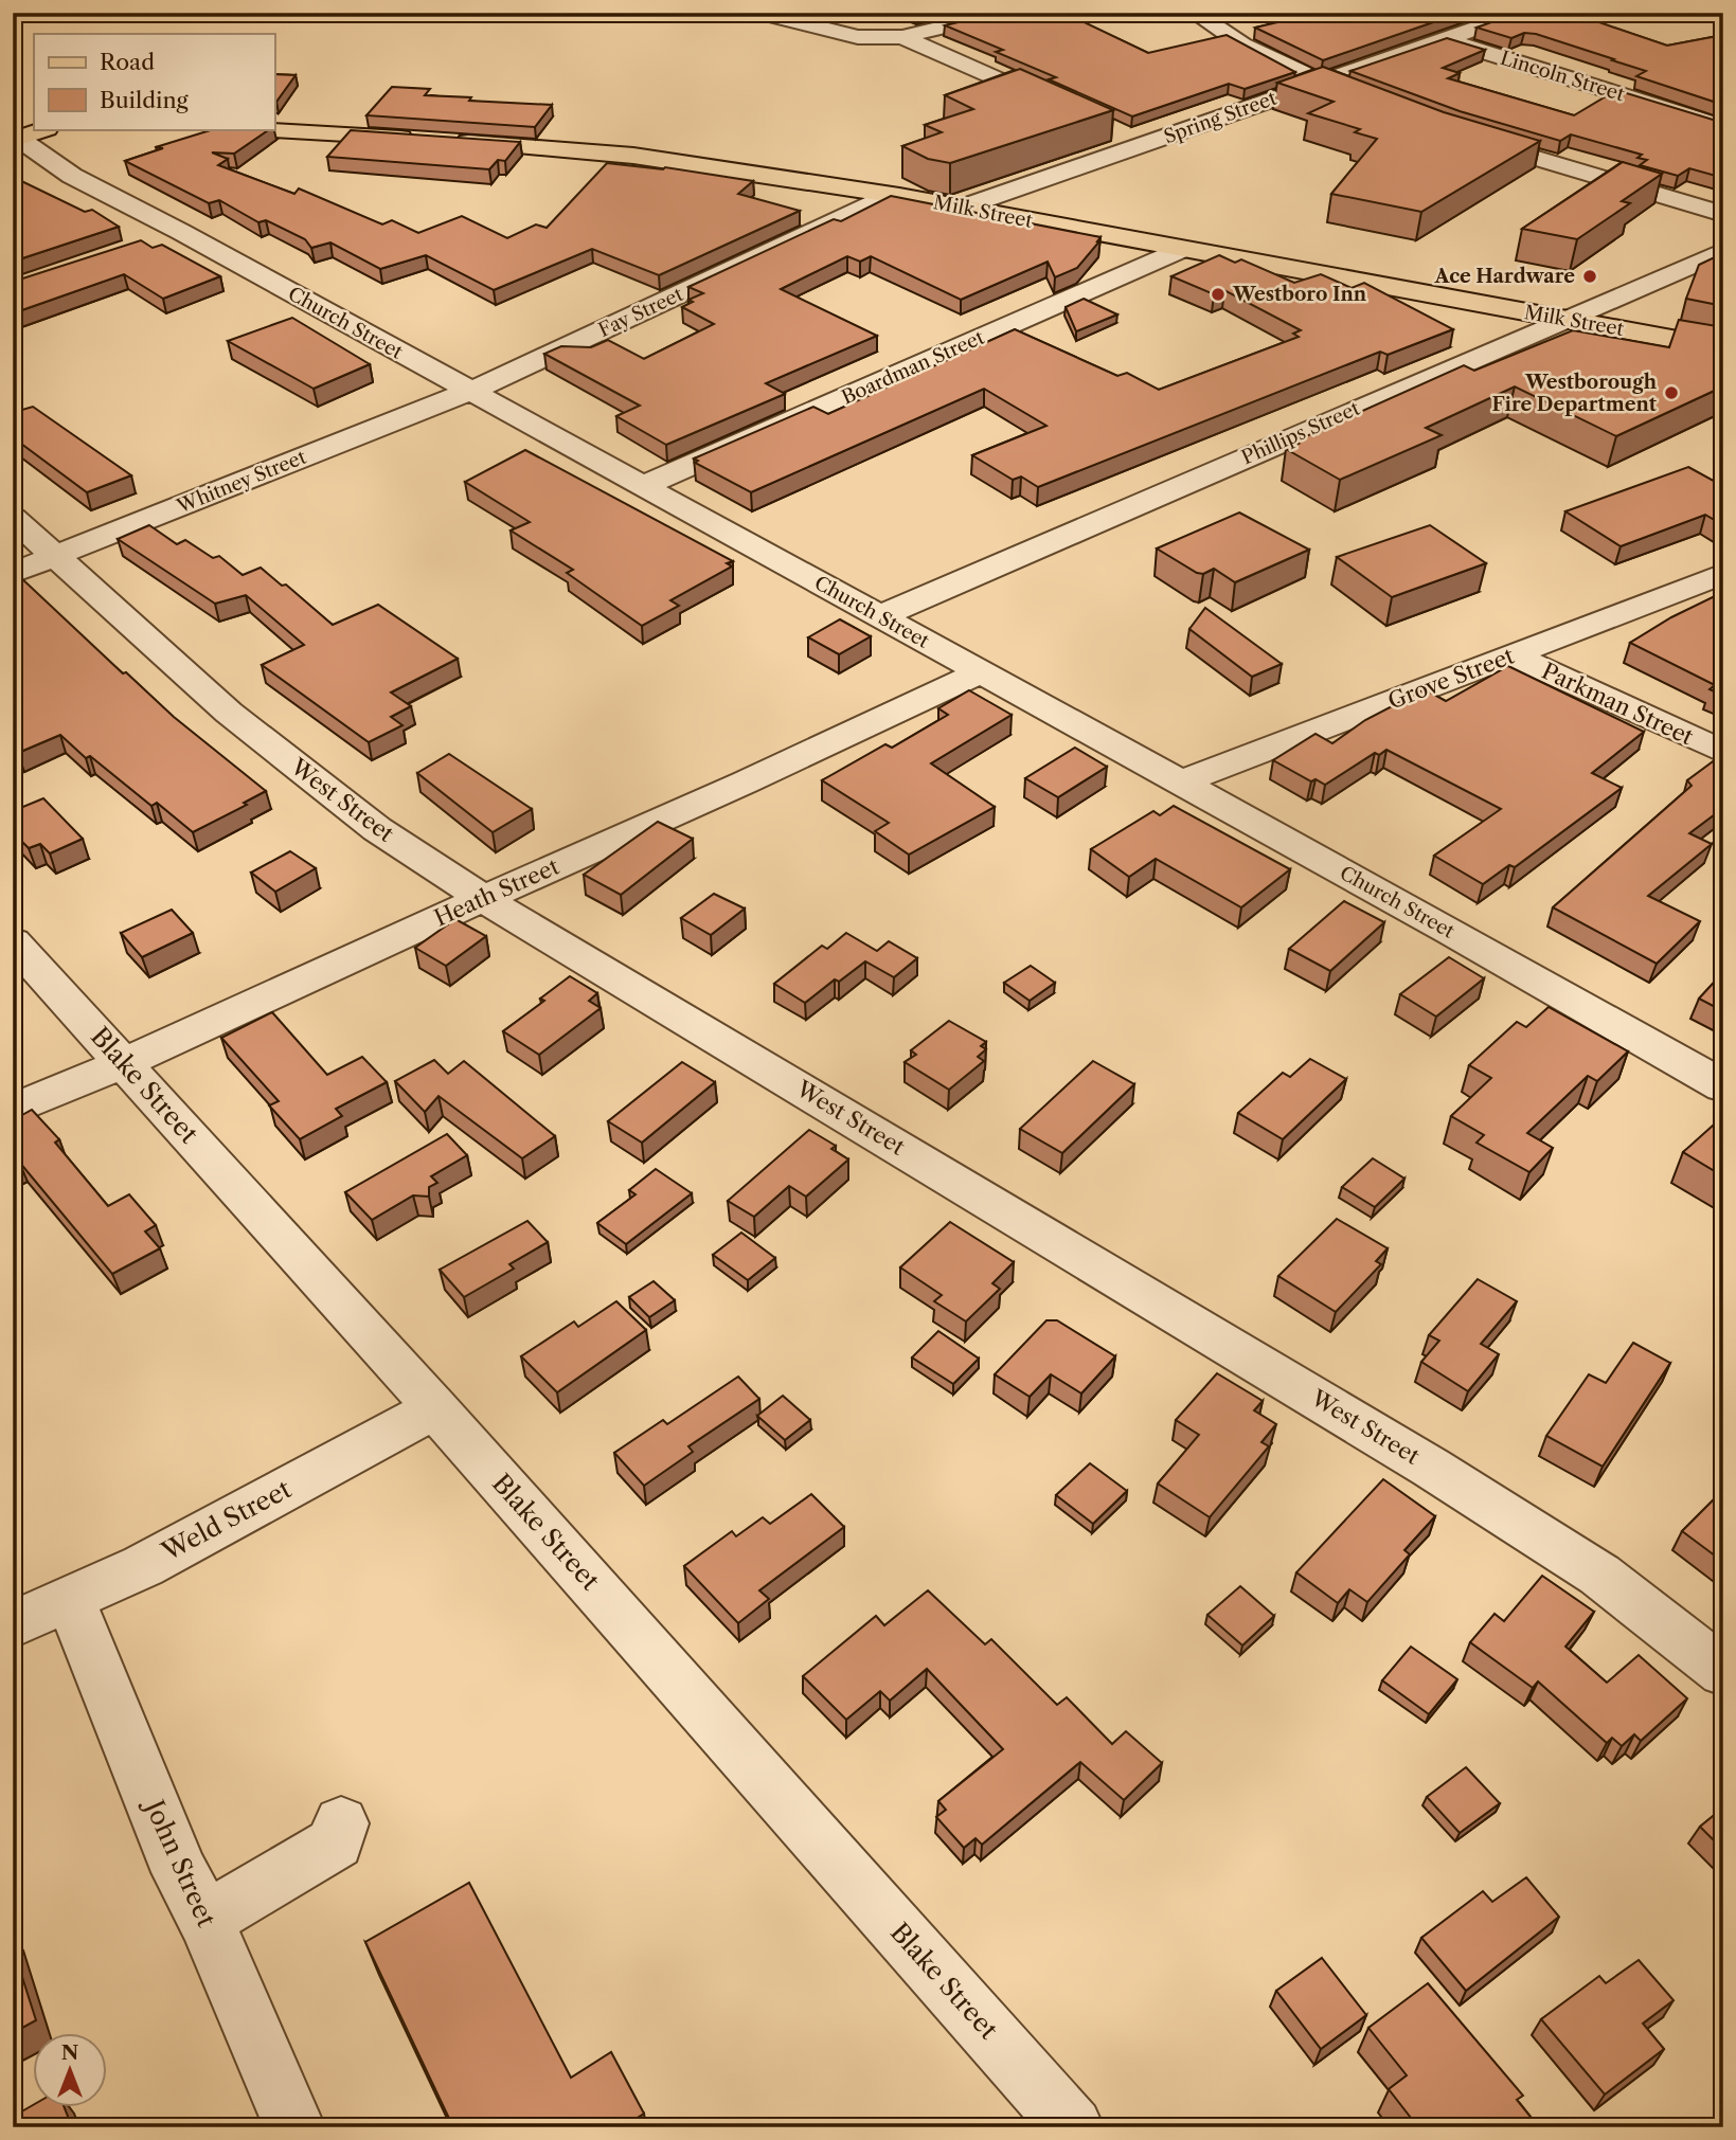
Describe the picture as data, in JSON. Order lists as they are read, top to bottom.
{
  "streets": {
    "main road": ["Milk Street"],
    "street": [
      "Lincoln Street",
      "Spring Street",
      "Fay Street",
      "Church Street",
      "Boardman Street",
      "Phillips Street",
      "Whitney Street",
      "Grove Street",
      "Parkman Street",
      "West Street",
      "Heath Street",
      "Blake Street",
      "Weld Street",
      "John Street"
    ]
  },
  "crossings": [
    ["Lincoln Street", "Spring Street"],
    ["Spring Street", "Milk Street"],
    ["Milk Street", "Fay Street"],
    ["Milk Street", "Boardman Street"],
    ["Milk Street", "Phillips Street"],
    ["Fay Street", "Church Street"],
    ["Fay Street", "Whitney Street"],
    ["Church Street", "Boardman Street"],
    ["Church Street", "Phillips Street"],
    ["Church Street", "Whitney Street"],
    ["Church Street", "Grove Street"],
    ["Church Street", "Heath Street"],
    ["Whitney Street", "West Street"],
    ["Grove Street", "Parkman Street"],
    ["West Street", "Heath Street"],
    ["Heath Street", "Blake Street"],
    ["Blake Street", "Weld Street"],
    ["Weld Street", "John Street"]
  ],
  "places": ["Ace Hardware", "Westboro Inn", "Westborough Fire Department"],
  "legend": ["Road", "Building"],
  "north": "top"
}
